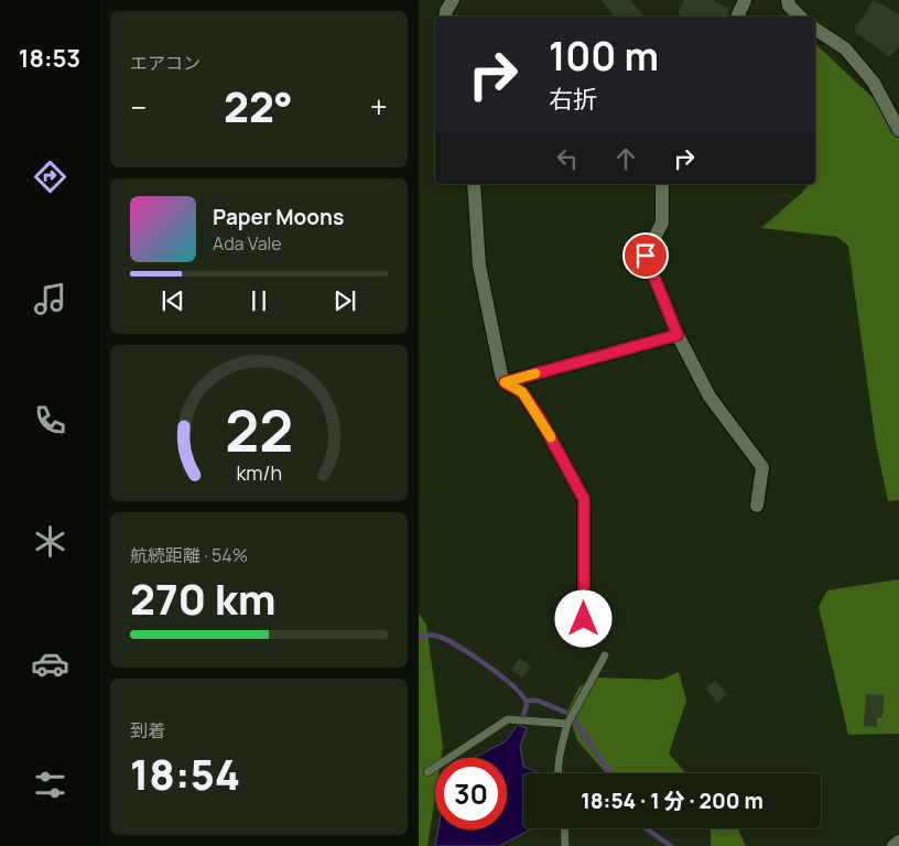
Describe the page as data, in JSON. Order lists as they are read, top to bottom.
{
  "page": {
    "tabs": "18:53",
    "tile": [
      "エアコン",
      ["航続距離 · 54%", "270 km"],
      ["到着", "18:54"]
    ],
    "turn": ["100 m", "右折"],
    "heat": ["−", "22°", "+"],
    "song": ["Paper Moons", "Ada Vale"],
    "limit": "30",
    "trip": "18:54 · 1 分 · 200 m",
    "gauge": ["22", "km/h"]
  }
}
